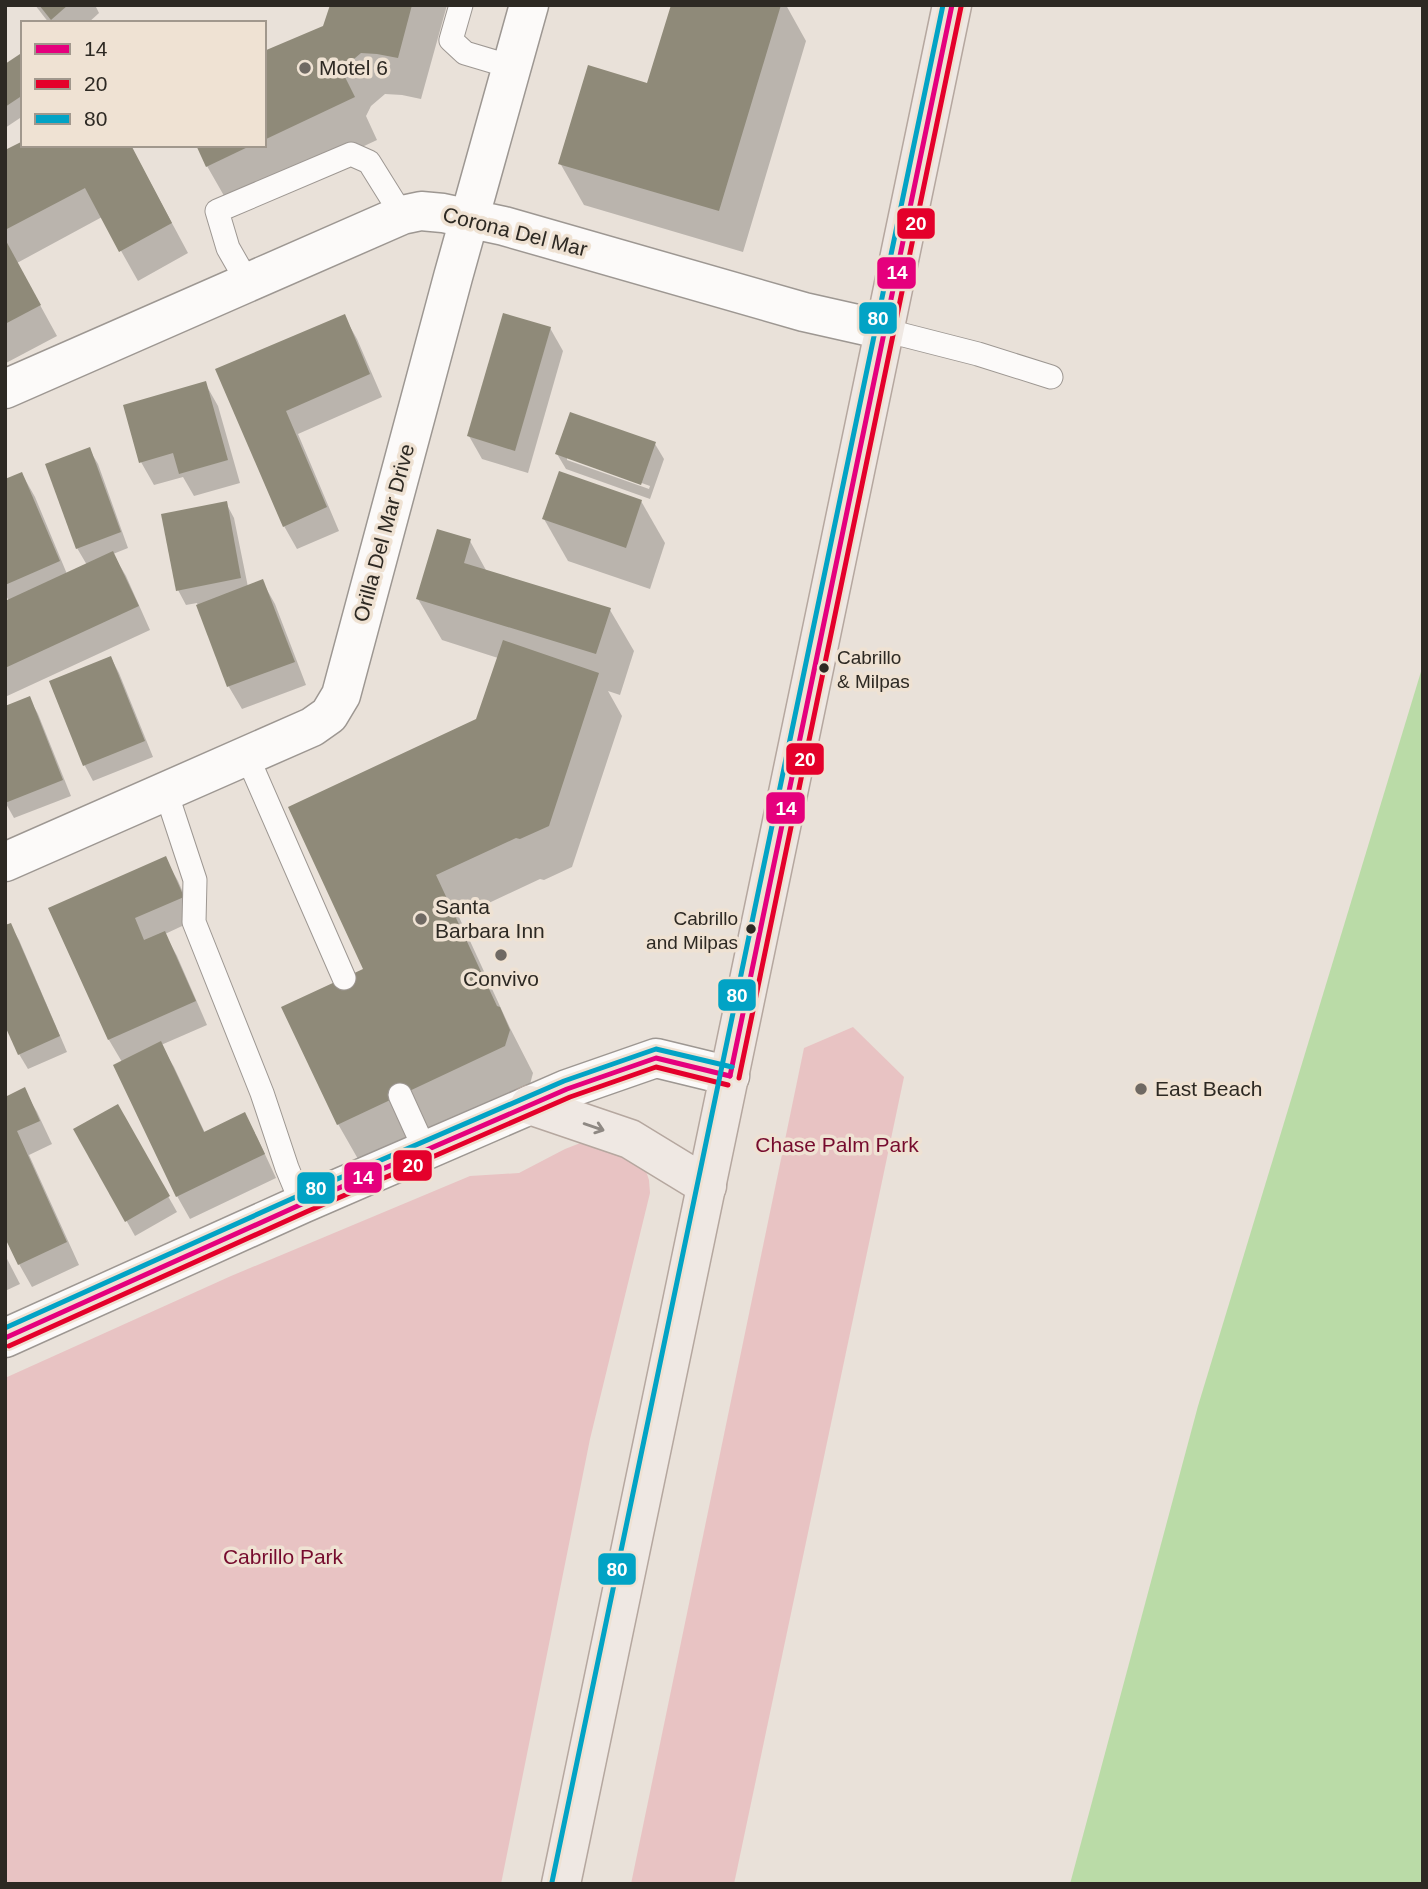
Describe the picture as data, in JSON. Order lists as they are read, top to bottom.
{
  "streets": {
    "street": ["Corona Del Mar", "Orilla Del Mar Drive"]
  },
  "crossings": [
    ["Corona Del Mar", "Orilla Del Mar Drive"]
  ],
  "parks": ["Chase Palm Park", "Cabrillo Park"],
  "places": [
    "Motel 6",
    "Cabrillo & Milpas",
    "Santa Barbara Inn",
    "Cabrillo and Milpas",
    "Convivo",
    "East Beach"
  ],
  "lines": ["transit line 14", "transit line 80", "transit line 20"],
  "legend": ["14", "20", "80"]
}
